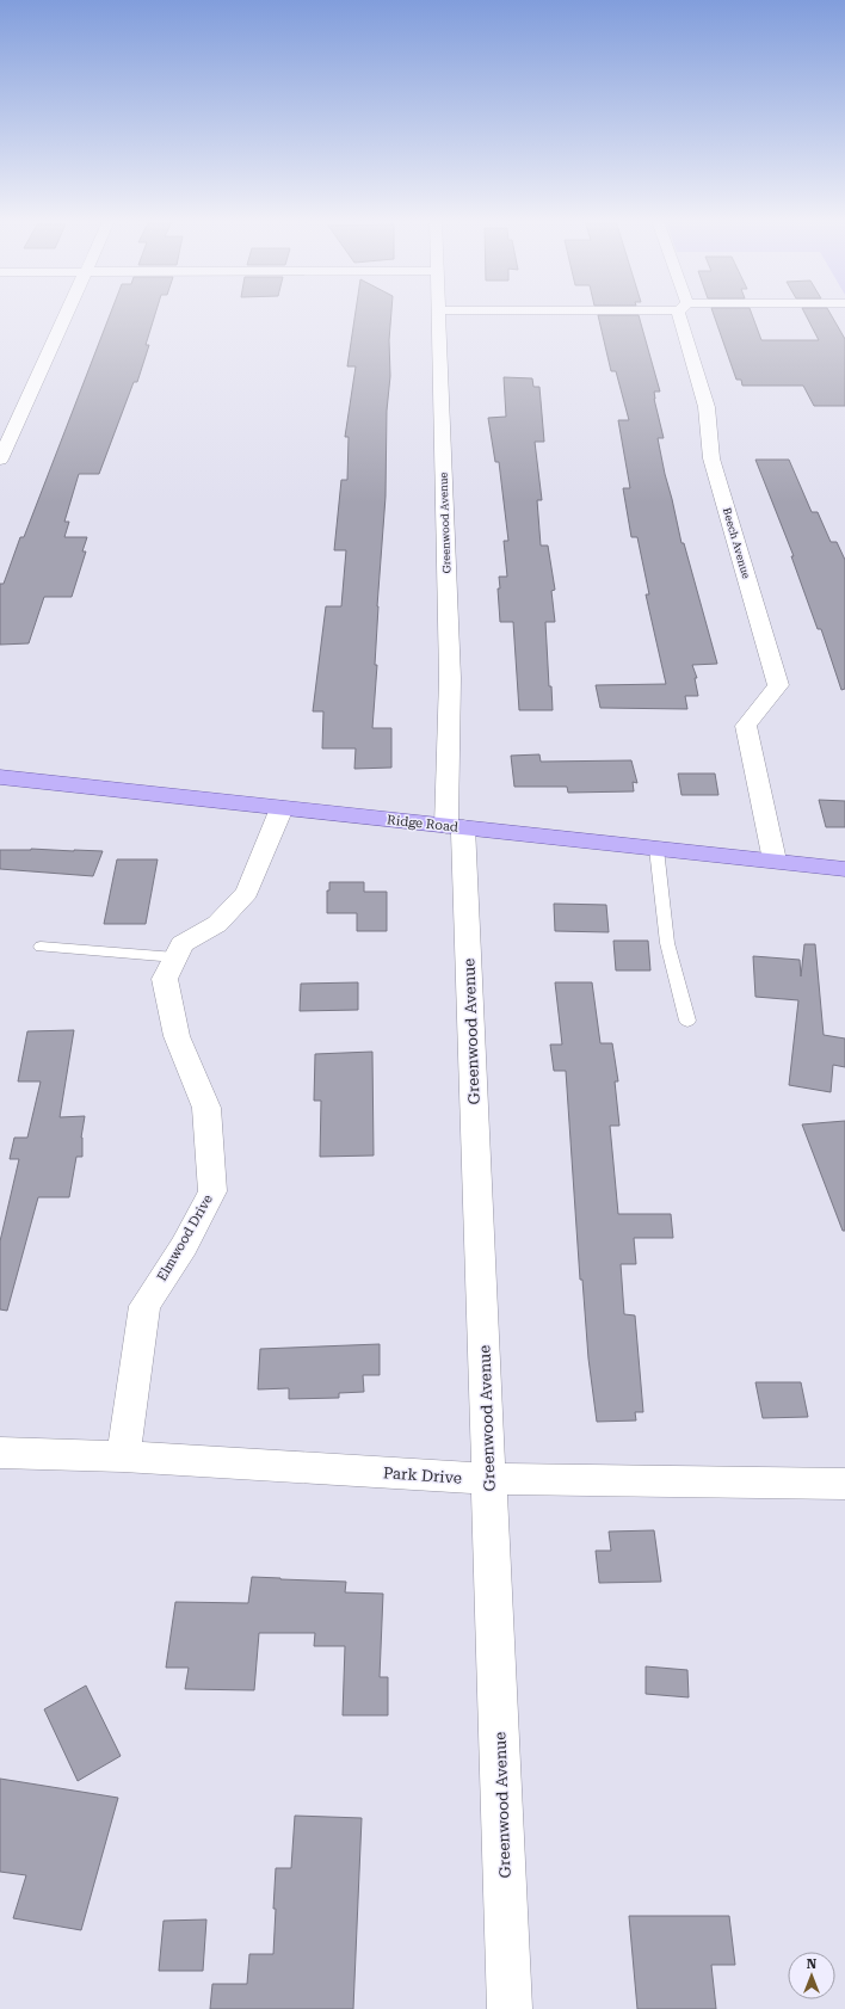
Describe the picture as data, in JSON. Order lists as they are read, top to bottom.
{
  "streets": {
    "main road": ["Ridge Road"],
    "street": [
      "Greenwood Avenue",
      "Beech Avenue",
      "Elmwood Drive",
      "Park Drive"
    ]
  },
  "crossings": [
    ["Greenwood Avenue", "Ridge Road"],
    ["Greenwood Avenue", "Park Drive"],
    ["Beech Avenue", "Ridge Road"],
    ["Ridge Road", "Elmwood Drive"],
    ["Elmwood Drive", "Park Drive"]
  ],
  "north": "top"
}
